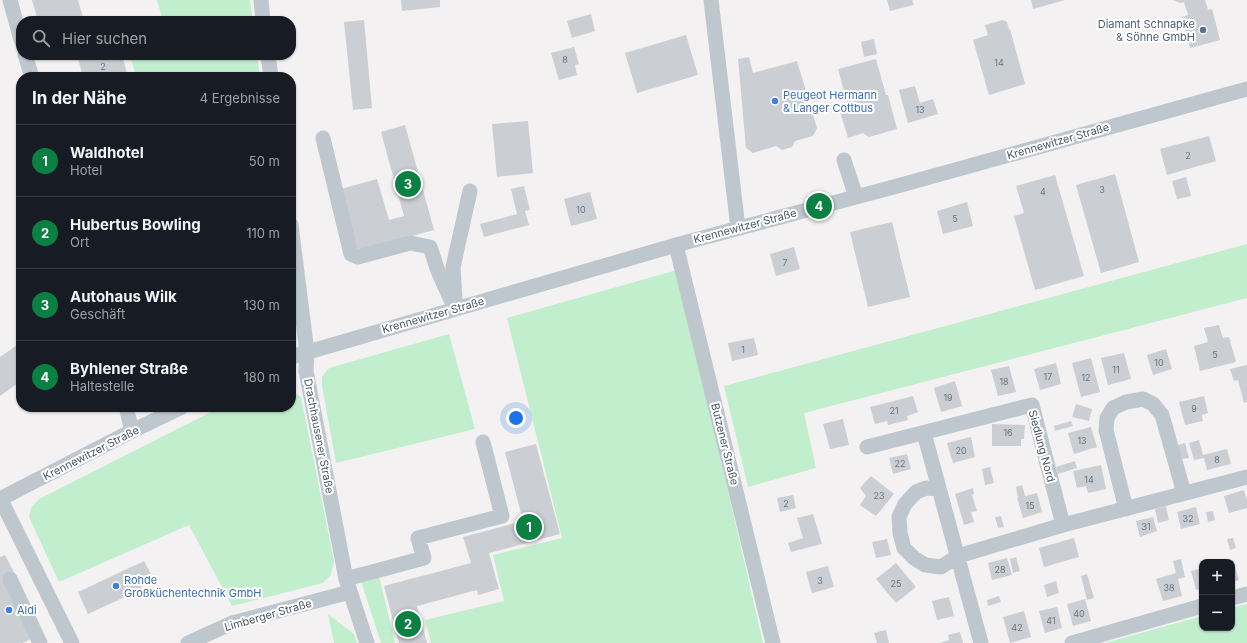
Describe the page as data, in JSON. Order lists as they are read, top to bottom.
{
  "streets": {
    "street": [
      "Krennewitzer Straße",
      "Drachhausener Straße",
      "Butzener Straße",
      "Siedlung Nord",
      "Limberger Straße"
    ]
  },
  "crossings": [
    ["Krennewitzer Straße", "Drachhausener Straße"],
    ["Krennewitzer Straße", "Butzener Straße"],
    ["Drachhausener Straße", "Limberger Straße"]
  ],
  "places": [
    "Diamant Schnapke & Söhne GmbH",
    "Peugeot Hermann & Langer Cottbus",
    "Rohde Großküchentechnik GmbH",
    "Aldi"
  ],
  "house_numbers": [
    "8",
    "14",
    "2",
    "13",
    "2",
    "3",
    "4",
    "10",
    "5",
    "7",
    "1",
    "5",
    "10",
    "11",
    "17",
    "12",
    "18",
    "19",
    "9",
    "21",
    "16",
    "13",
    "20",
    "8",
    "22",
    "14",
    "23",
    "2",
    "15",
    "32",
    "31",
    "28",
    "3",
    "25",
    "38",
    "40",
    "41",
    "42"
  ],
  "page": {
    "search": "Hier suchen",
    "heading": ["In der Nähe", "4 Ergebnisse"],
    "list": [
      {
        "mark": "1",
        "name": "Waldhotel",
        "note": "Hotel",
        "value": "50 m"
      },
      {
        "mark": "2",
        "name": "Hubertus Bowling",
        "note": "Ort",
        "value": "110 m"
      },
      {
        "mark": "3",
        "name": "Autohaus Wilk",
        "note": "Geschäft",
        "value": "130 m"
      },
      {
        "mark": "4",
        "name": "Byhlener Straße",
        "note": "Haltestelle",
        "value": "180 m"
      }
    ],
    "pins": [
      "3",
      "4",
      "1",
      "2"
    ],
    "map_buttons": ["+", "−"]
  }
}
